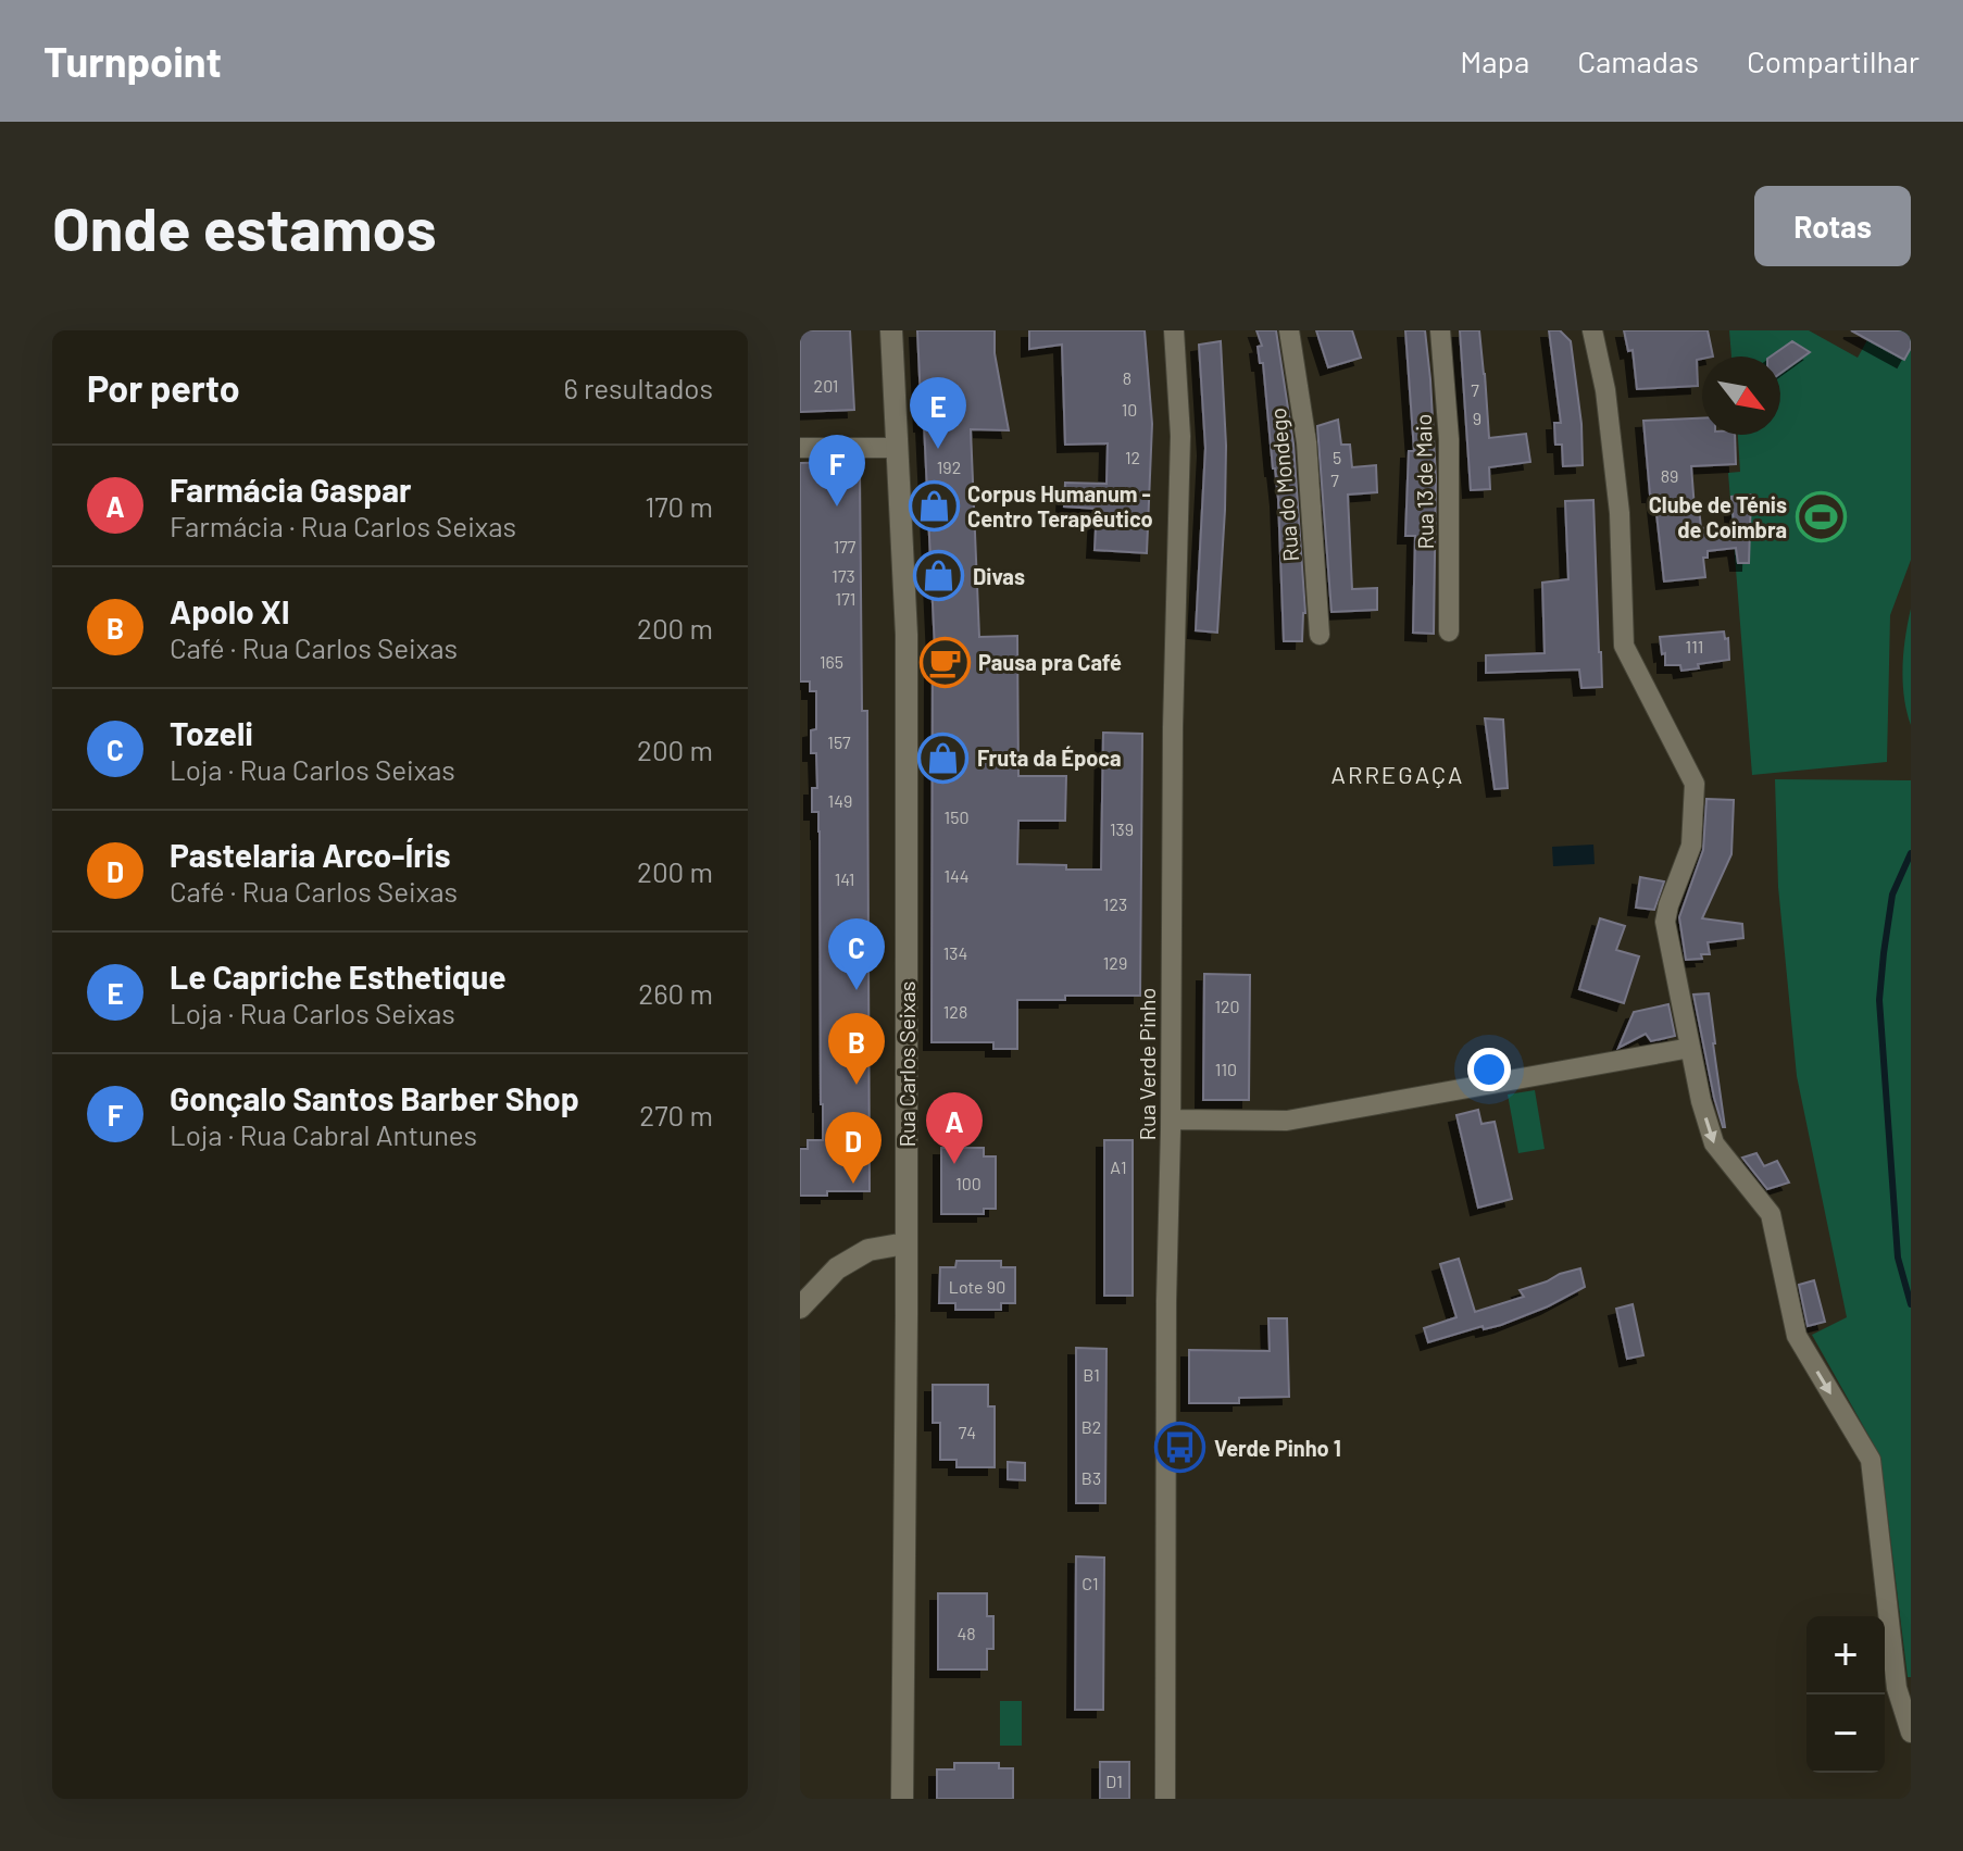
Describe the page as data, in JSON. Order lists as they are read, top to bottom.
{
  "streets": {
    "street": [
      "Rua 13 de Maio",
      "Rua do Mondego",
      "Rua Carlos Seixas",
      "Rua Verde Pinho"
    ]
  },
  "districts": ["ARREGAÇA"],
  "places": {
    "shop": ["Corpus Humanum - Centro Terapêutico", "Divas", "Fruta da Época"],
    "sports": ["Clube de Ténis de Coimbra"],
    "cafe": ["Pausa pra Café"],
    "bus stop": ["Verde Pinho 1"]
  },
  "house_numbers": [
    "8",
    "201",
    "7",
    "10",
    "9",
    "12",
    "5",
    "192",
    "89",
    "7",
    "177",
    "173",
    "171",
    "111",
    "165",
    "157",
    "149",
    "150",
    "139",
    "144",
    "141",
    "123",
    "134",
    "129",
    "120",
    "128",
    "110",
    "A1",
    "100",
    "Lote 90",
    "B1",
    "B2",
    "74",
    "B3",
    "C1",
    "48",
    "D1"
  ],
  "north": "bottom right",
  "page": {
    "header": "Turnpoint",
    "nav": ["Mapa", "Camadas", "Compartilhar"],
    "buttons": "Rotas",
    "title": "Onde estamos",
    "heading": ["Por perto", "6 resultados"],
    "pins": [
      "E",
      "F",
      "C",
      "B",
      "A",
      "D"
    ],
    "list": [
      {
        "mark": "A",
        "name": "Farmácia Gaspar",
        "note": "Farmácia · Rua Carlos Seixas",
        "value": "170 m"
      },
      {
        "mark": "B",
        "name": "Apolo XI",
        "note": "Café · Rua Carlos Seixas",
        "value": "200 m"
      },
      {
        "mark": "C",
        "name": "Tozeli",
        "note": "Loja · Rua Carlos Seixas",
        "value": "200 m"
      },
      {
        "mark": "D",
        "name": "Pastelaria Arco-Íris",
        "note": "Café · Rua Carlos Seixas",
        "value": "200 m"
      },
      {
        "mark": "E",
        "name": "Le Capriche Esthetique",
        "note": "Loja · Rua Carlos Seixas",
        "value": "260 m"
      },
      {
        "mark": "F",
        "name": "Gonçalo Santos Barber Shop",
        "note": "Loja · Rua Cabral Antunes",
        "value": "270 m"
      }
    ],
    "map_buttons": ["+", "−"]
  }
}
